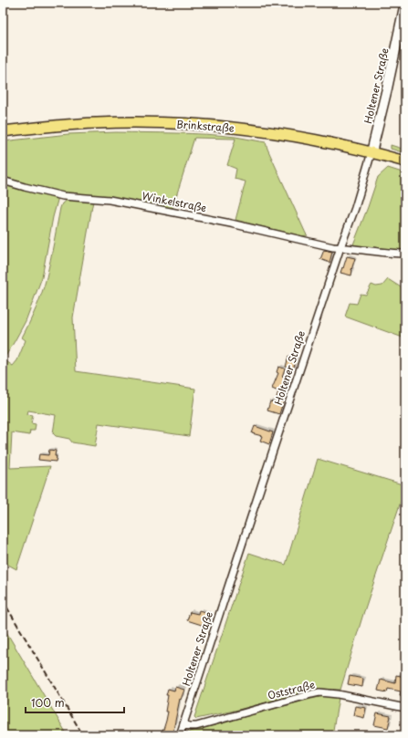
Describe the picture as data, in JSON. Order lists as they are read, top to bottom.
{
  "streets": {
    "main road": ["Holtener Straße", "Brinkstraße"],
    "street": ["Winkelstraße", "Oststraße"]
  },
  "crossings": [
    ["Holtener Straße", "Brinkstraße"],
    ["Holtener Straße", "Winkelstraße"],
    ["Holtener Straße", "Oststraße"]
  ],
  "scale_bar": "100 m"
}
